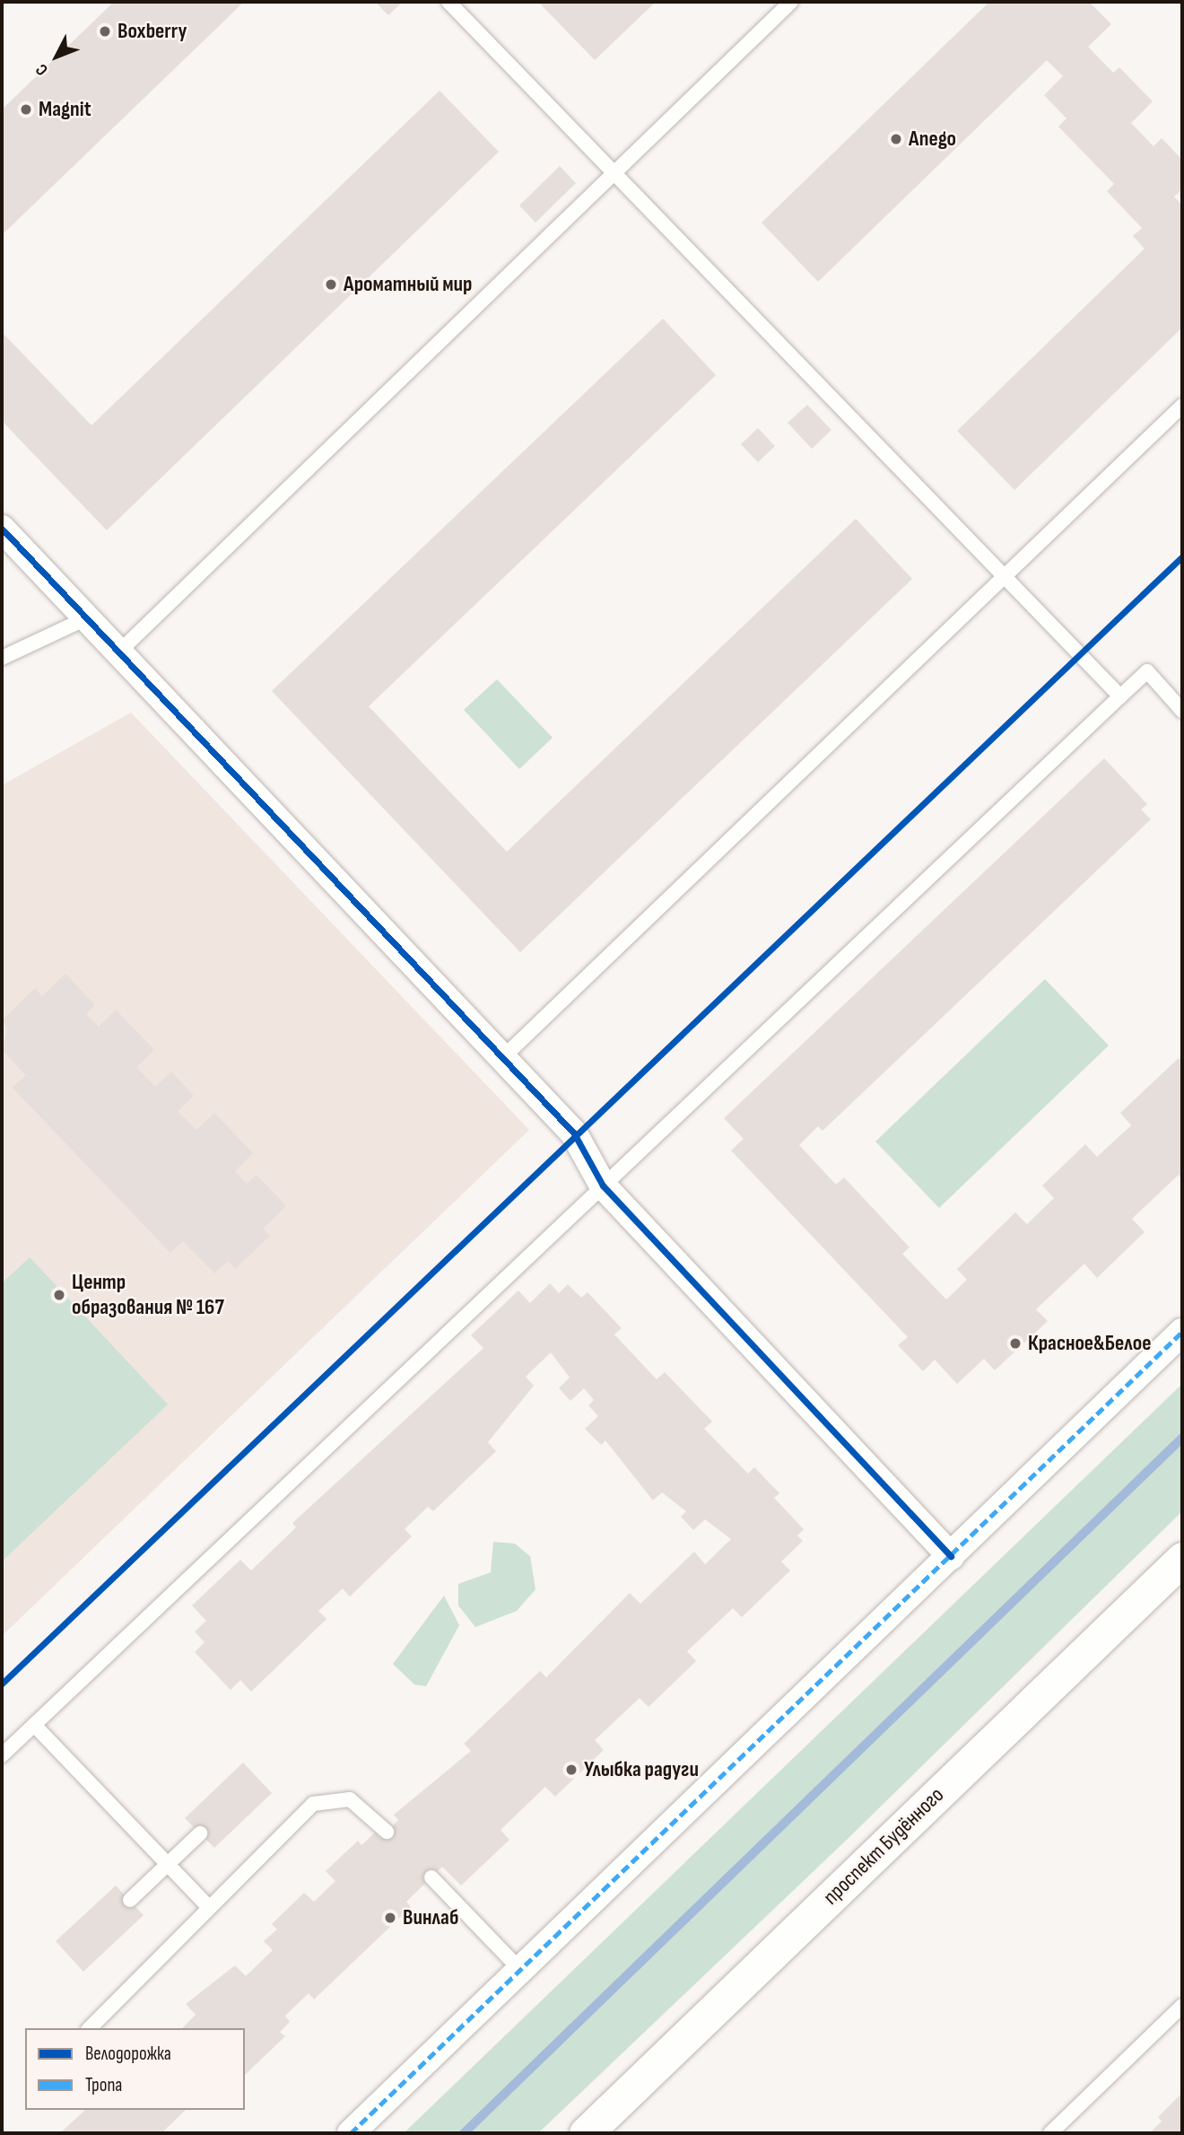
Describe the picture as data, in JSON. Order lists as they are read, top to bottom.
{
  "streets": {
    "street": ["проспект Будённого"]
  },
  "places": [
    "Boxberry",
    "Magnit",
    "Anego",
    "Ароматный мир",
    "Центр образования № 167",
    "Красное&Белое",
    "Улыбка радуги",
    "Винлаб"
  ],
  "legend": ["Велодорожка", "Тропа"],
  "north": "bottom left"
}
